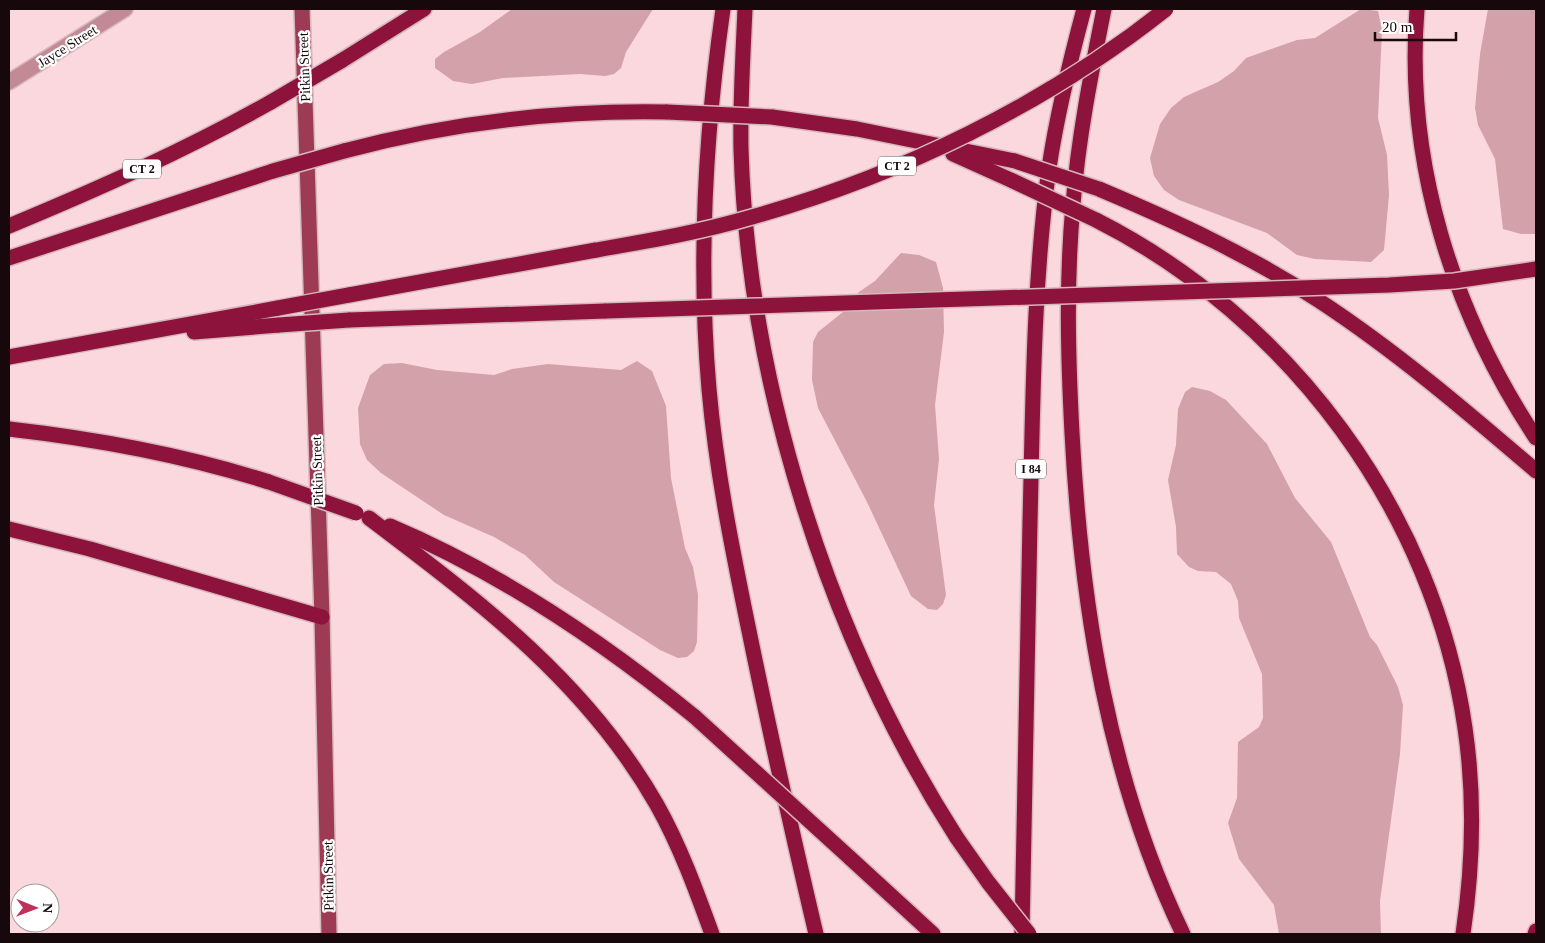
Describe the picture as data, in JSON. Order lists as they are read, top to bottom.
{
  "streets": {
    "highway": ["CT 2", "I 84"],
    "main road": ["Pitkin Street"],
    "street": ["Jayce Street"]
  },
  "scale_bar": "20 m",
  "north": "right"
}
